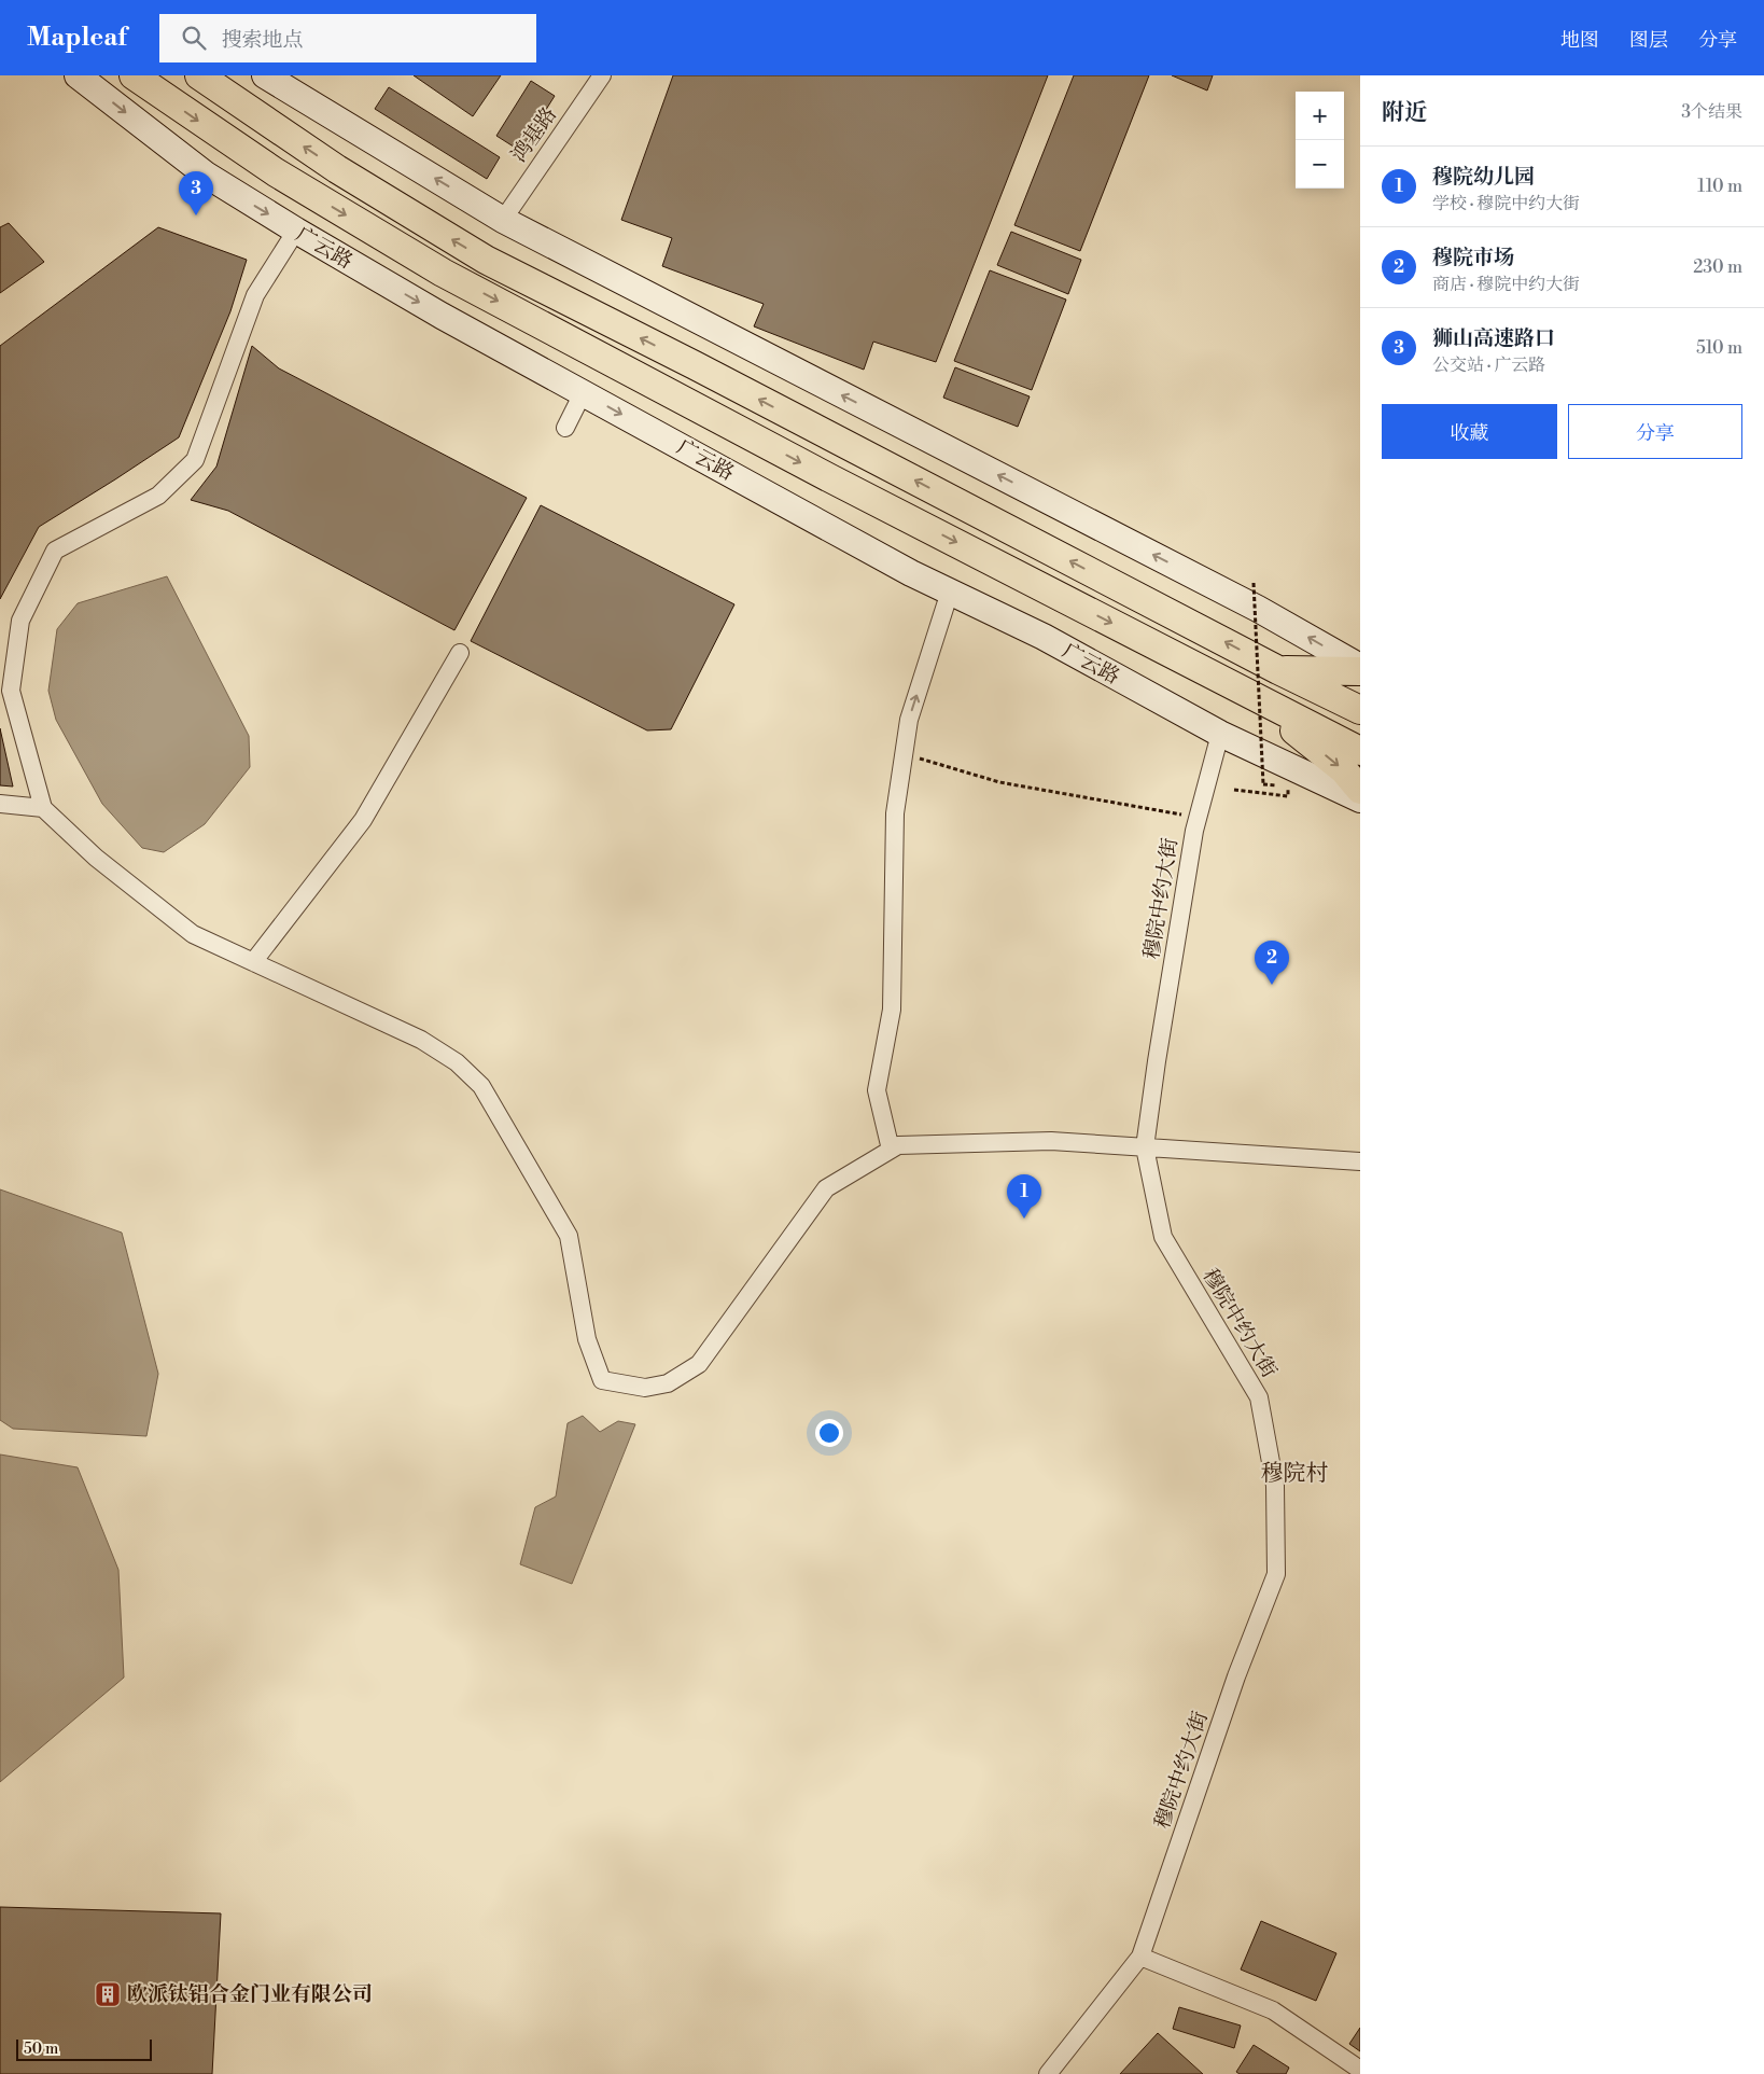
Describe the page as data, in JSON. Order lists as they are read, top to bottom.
{
  "streets": {
    "main road": ["广云路"],
    "street": ["鸿基路", "穆院中约大街"]
  },
  "crossings": [
    ["广云路", "穆院中约大街"]
  ],
  "districts": ["穆院村"],
  "places": {
    "building": ["欧派钛铝合金门业有限公司"]
  },
  "scale_bar": "50 m",
  "page": {
    "header": "Mapleaf",
    "search": "搜索地点",
    "nav": ["地图", "图层", "分享"],
    "heading": ["附近", "3个结果"],
    "map_buttons": ["+", "−"],
    "list": [
      {
        "mark": "1",
        "name": "穆院幼儿园",
        "note": "学校 · 穆院中约大街",
        "value": "110 m"
      },
      {
        "mark": "2",
        "name": "穆院市场",
        "note": "商店 · 穆院中约大街",
        "value": "230 m"
      },
      {
        "mark": "3",
        "name": "狮山高速路口",
        "note": "公交站 · 广云路",
        "value": "510 m"
      }
    ],
    "pins": ["3", "2", "1"],
    "buttons": ["收藏", "分享"],
    "scale": "50 m"
  }
}
